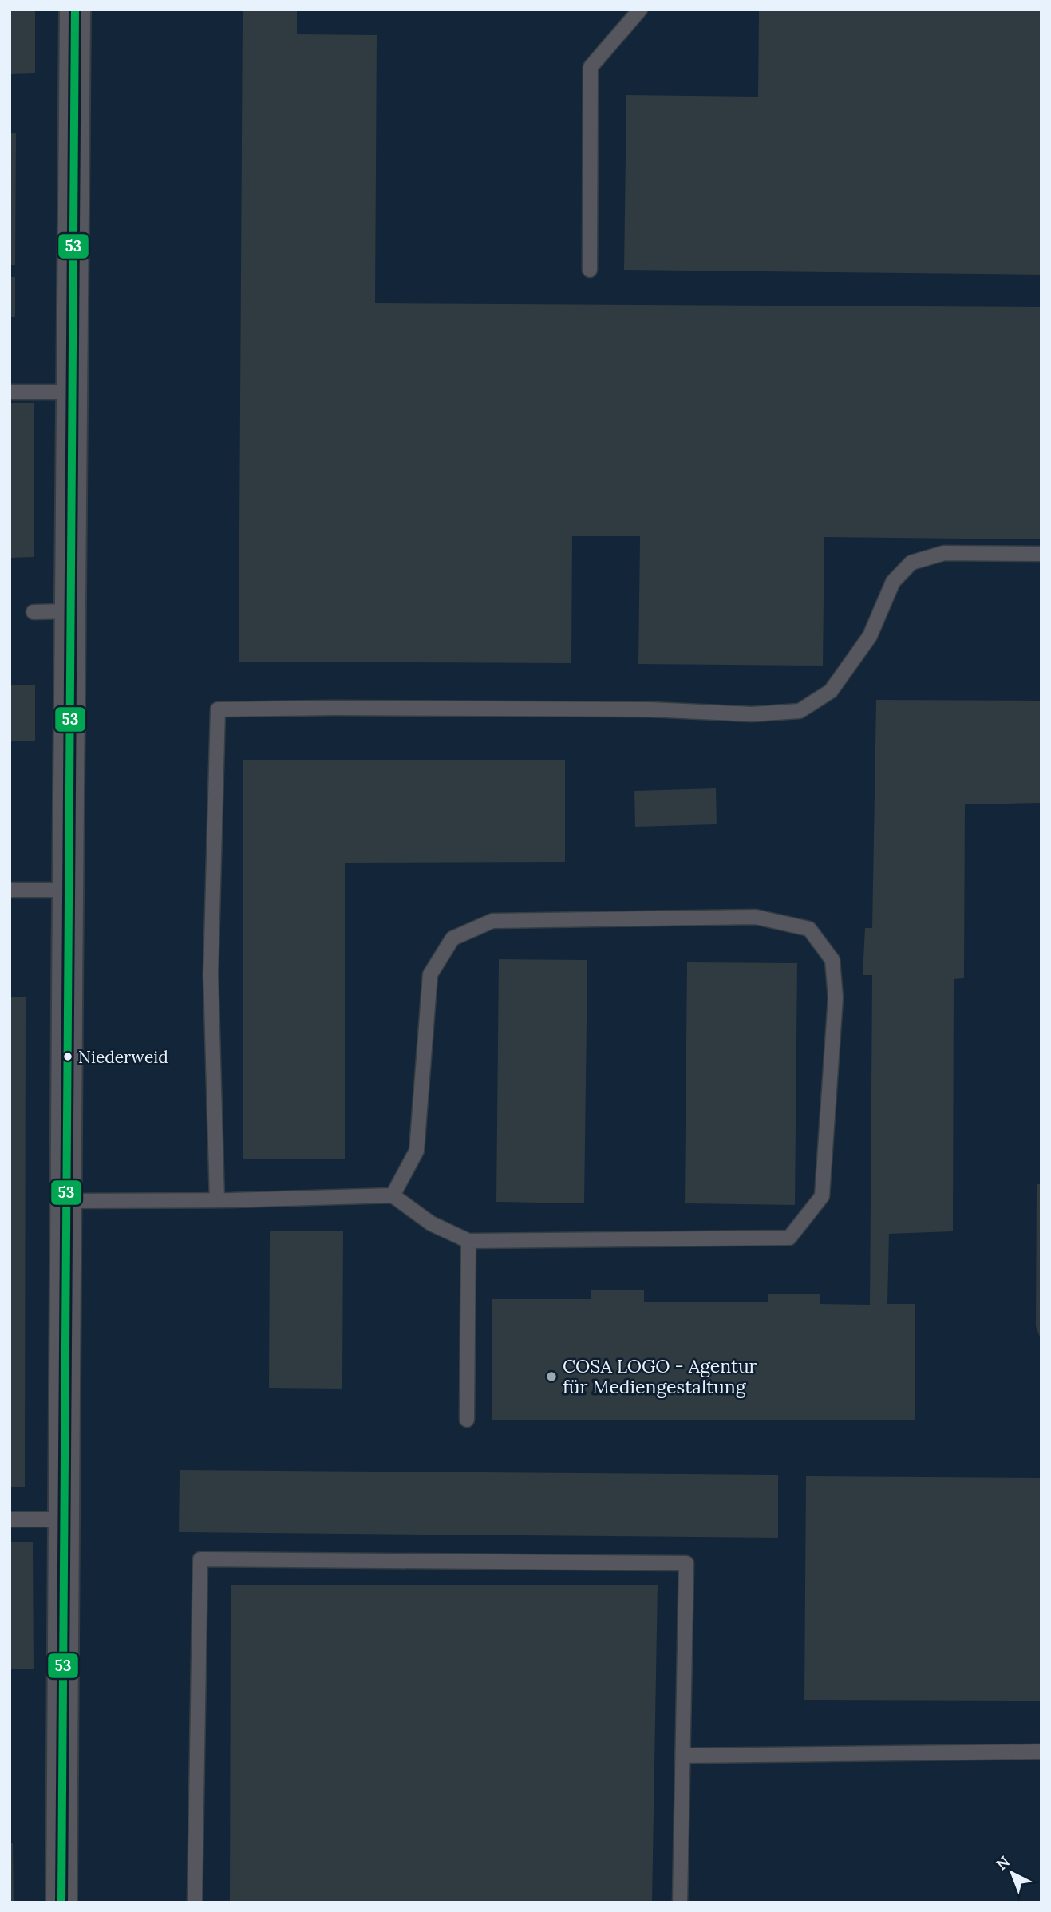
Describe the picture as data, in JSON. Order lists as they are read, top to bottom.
{
  "places": ["Niederweid", "COSA LOGO - Agentur für Mediengestaltung"],
  "lines": ["transit line 53"],
  "north": "top left"
}
